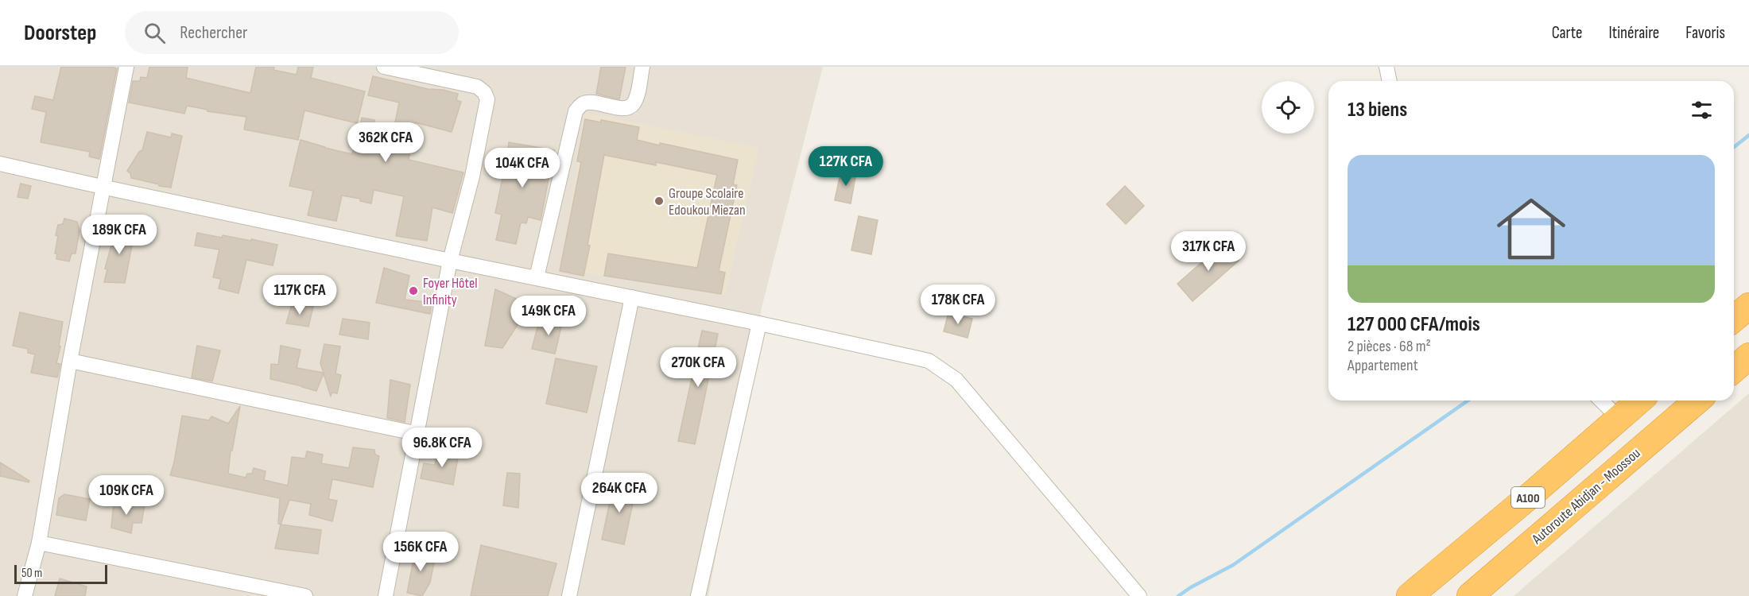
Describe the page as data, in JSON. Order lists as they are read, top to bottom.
{
  "streets": {
    "highway": ["Autoroute Abidjan - Moossou", "A100"]
  },
  "places": ["Groupe Scolaire Edoukou Miezan", "Foyer Hôtel Infinity"],
  "scale_bar": "50 m",
  "page": {
    "header": "Doorstep",
    "search": "Rechercher",
    "nav": ["Carte", "Itinéraire", "Favoris"],
    "heading": "13 biens",
    "price": [
      "362K CFA",
      "127K CFA",
      "104K CFA",
      "189K CFA",
      "317K CFA",
      "117K CFA",
      "178K CFA",
      "149K CFA",
      "270K CFA",
      "96.8K CFA",
      "264K CFA",
      "109K CFA",
      "156K CFA"
    ],
    "list": [
      {
        "name": "127 000 CFA/mois",
        "note": "2 pièces · 68 m² · Appartement"
      }
    ],
    "scale": "50 m"
  }
}
